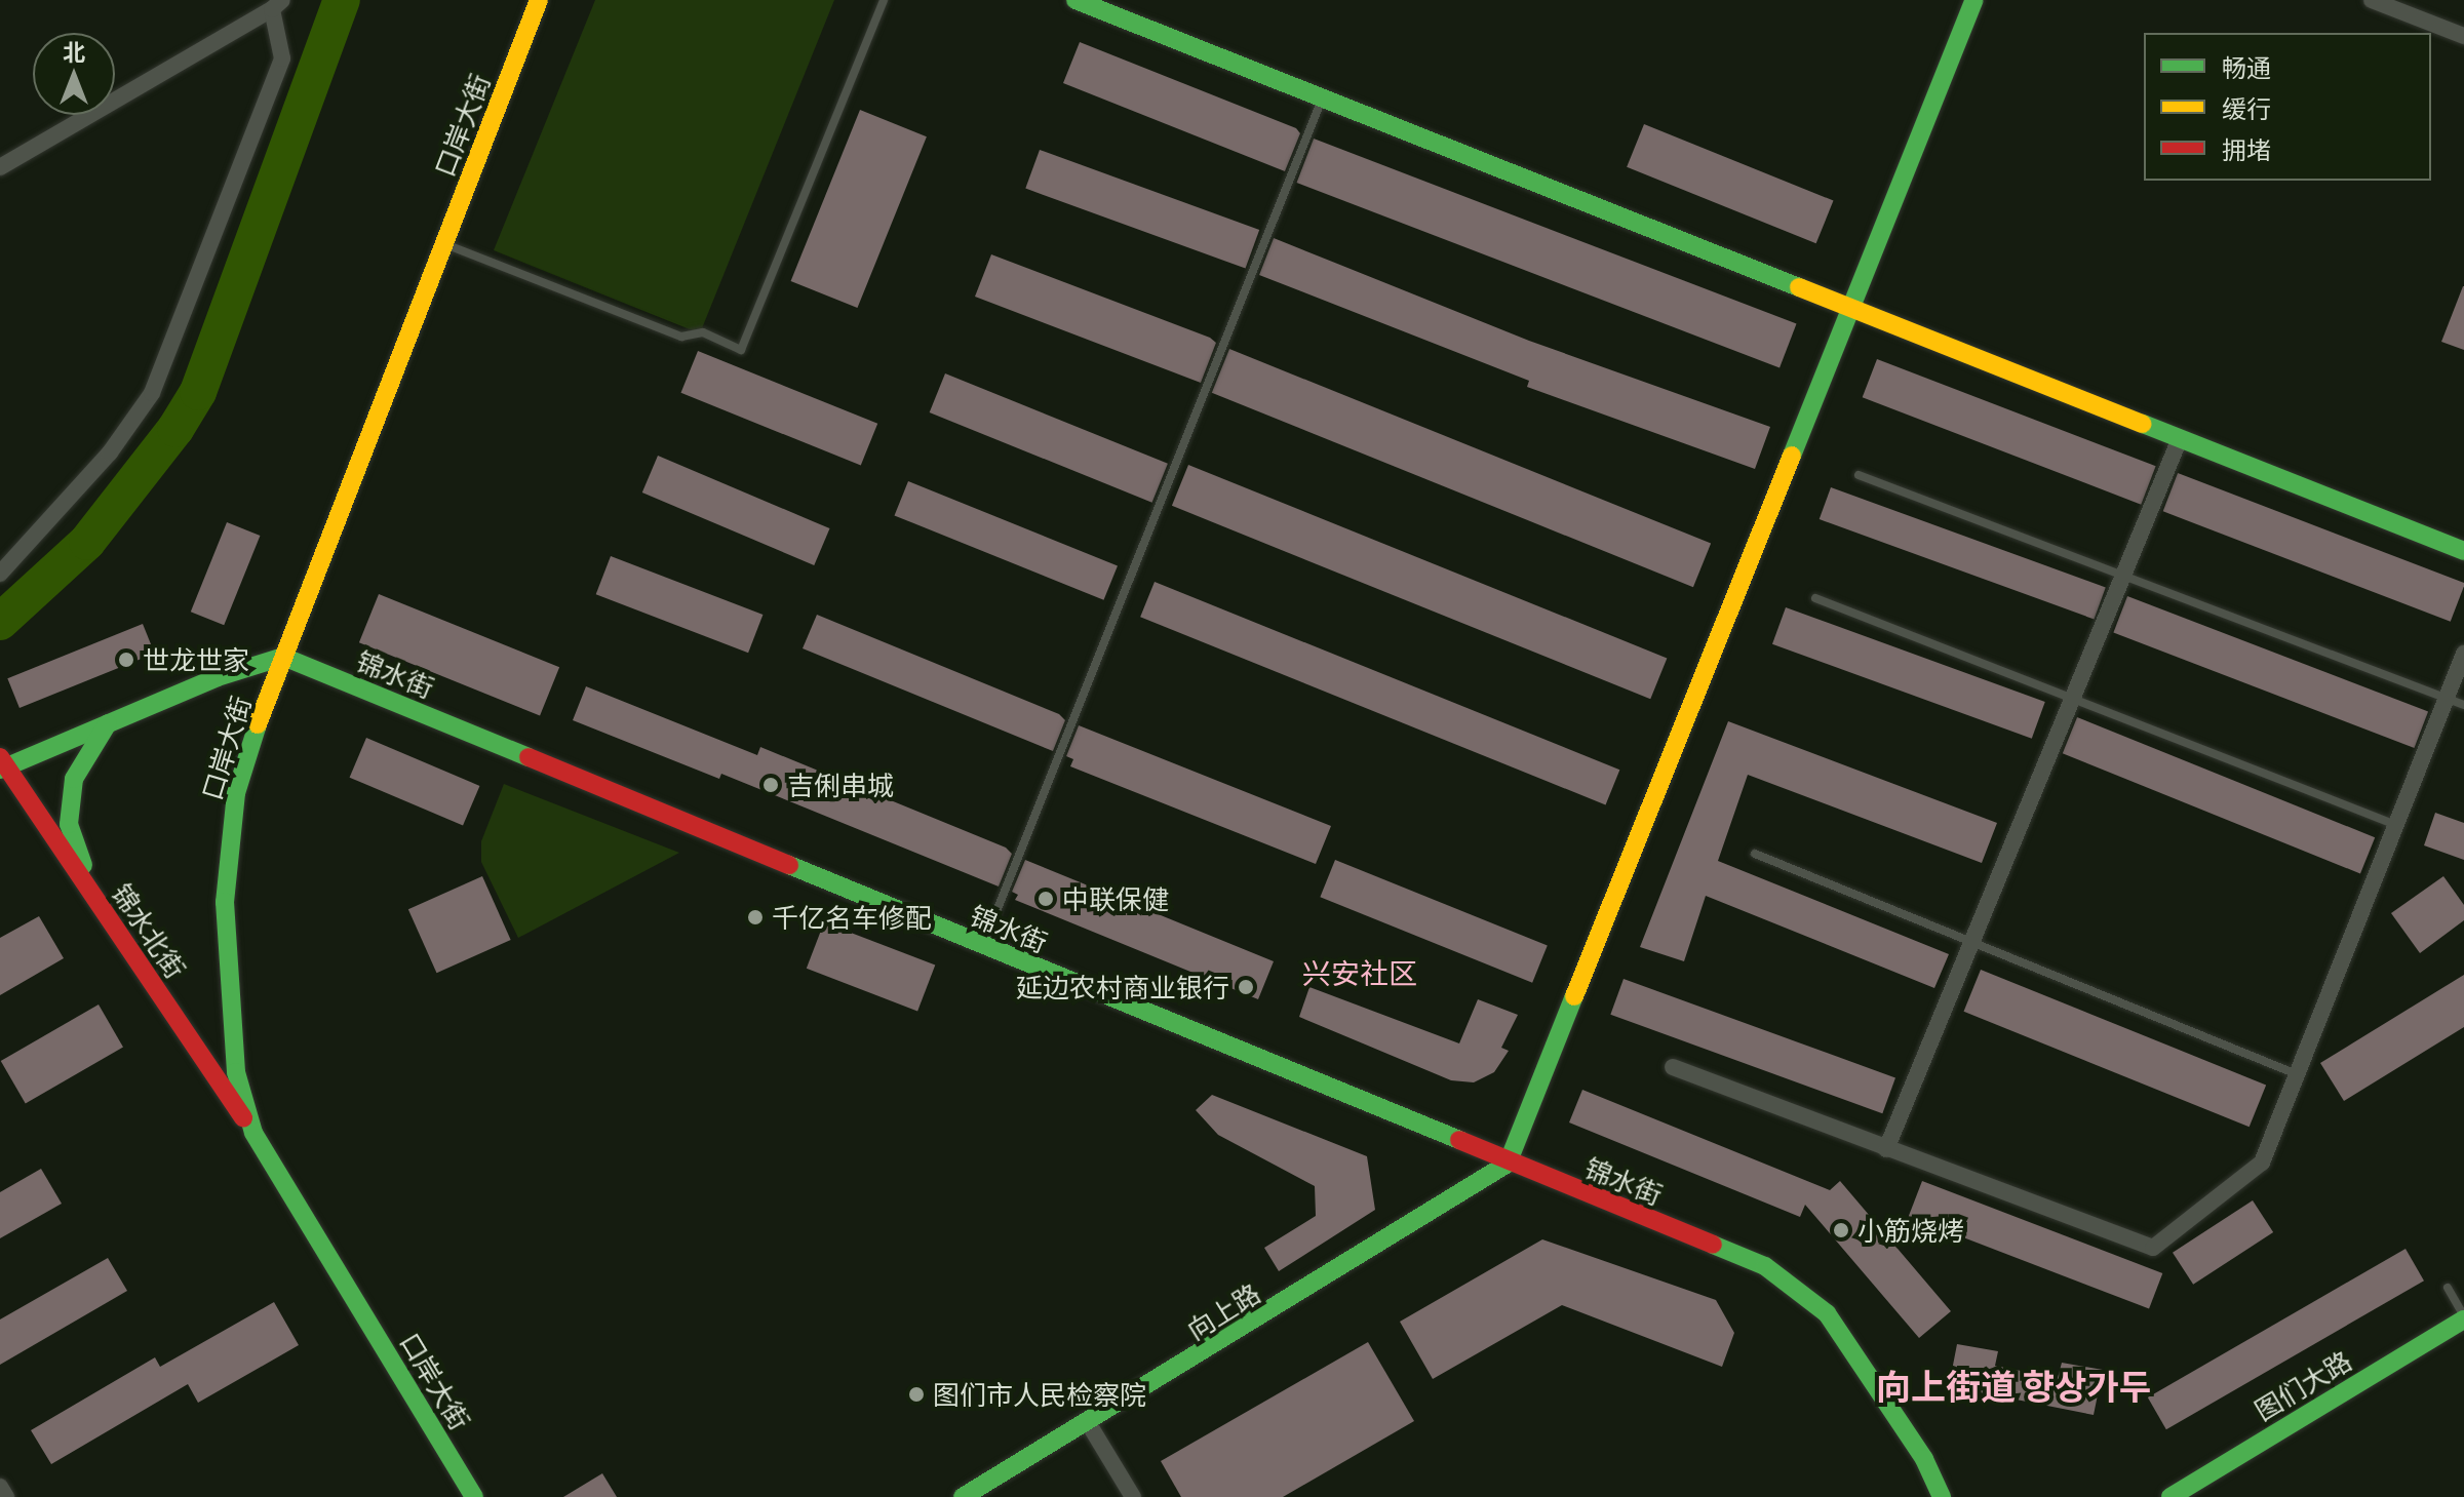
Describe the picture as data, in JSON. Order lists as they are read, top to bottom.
{
  "streets": {
    "main road": [
      "口岸大街",
      "锦水街",
      "锦水北街",
      "向上路",
      "图们大路"
    ]
  },
  "crossings": [
    ["口岸大街", "锦水街"],
    ["口岸大街", "锦水北街"],
    ["锦水街", "向上路"]
  ],
  "districts": ["兴安社区", "向上街道 향상가두"],
  "places": [
    "世龙世家",
    "吉俐串城",
    "中联保健",
    "千亿名车修配",
    "延边农村商业银行",
    "小筋烧烤",
    "图们市人民检察院"
  ],
  "legend": ["畅通", "缓行", "拥堵"],
  "north": "top"
}
